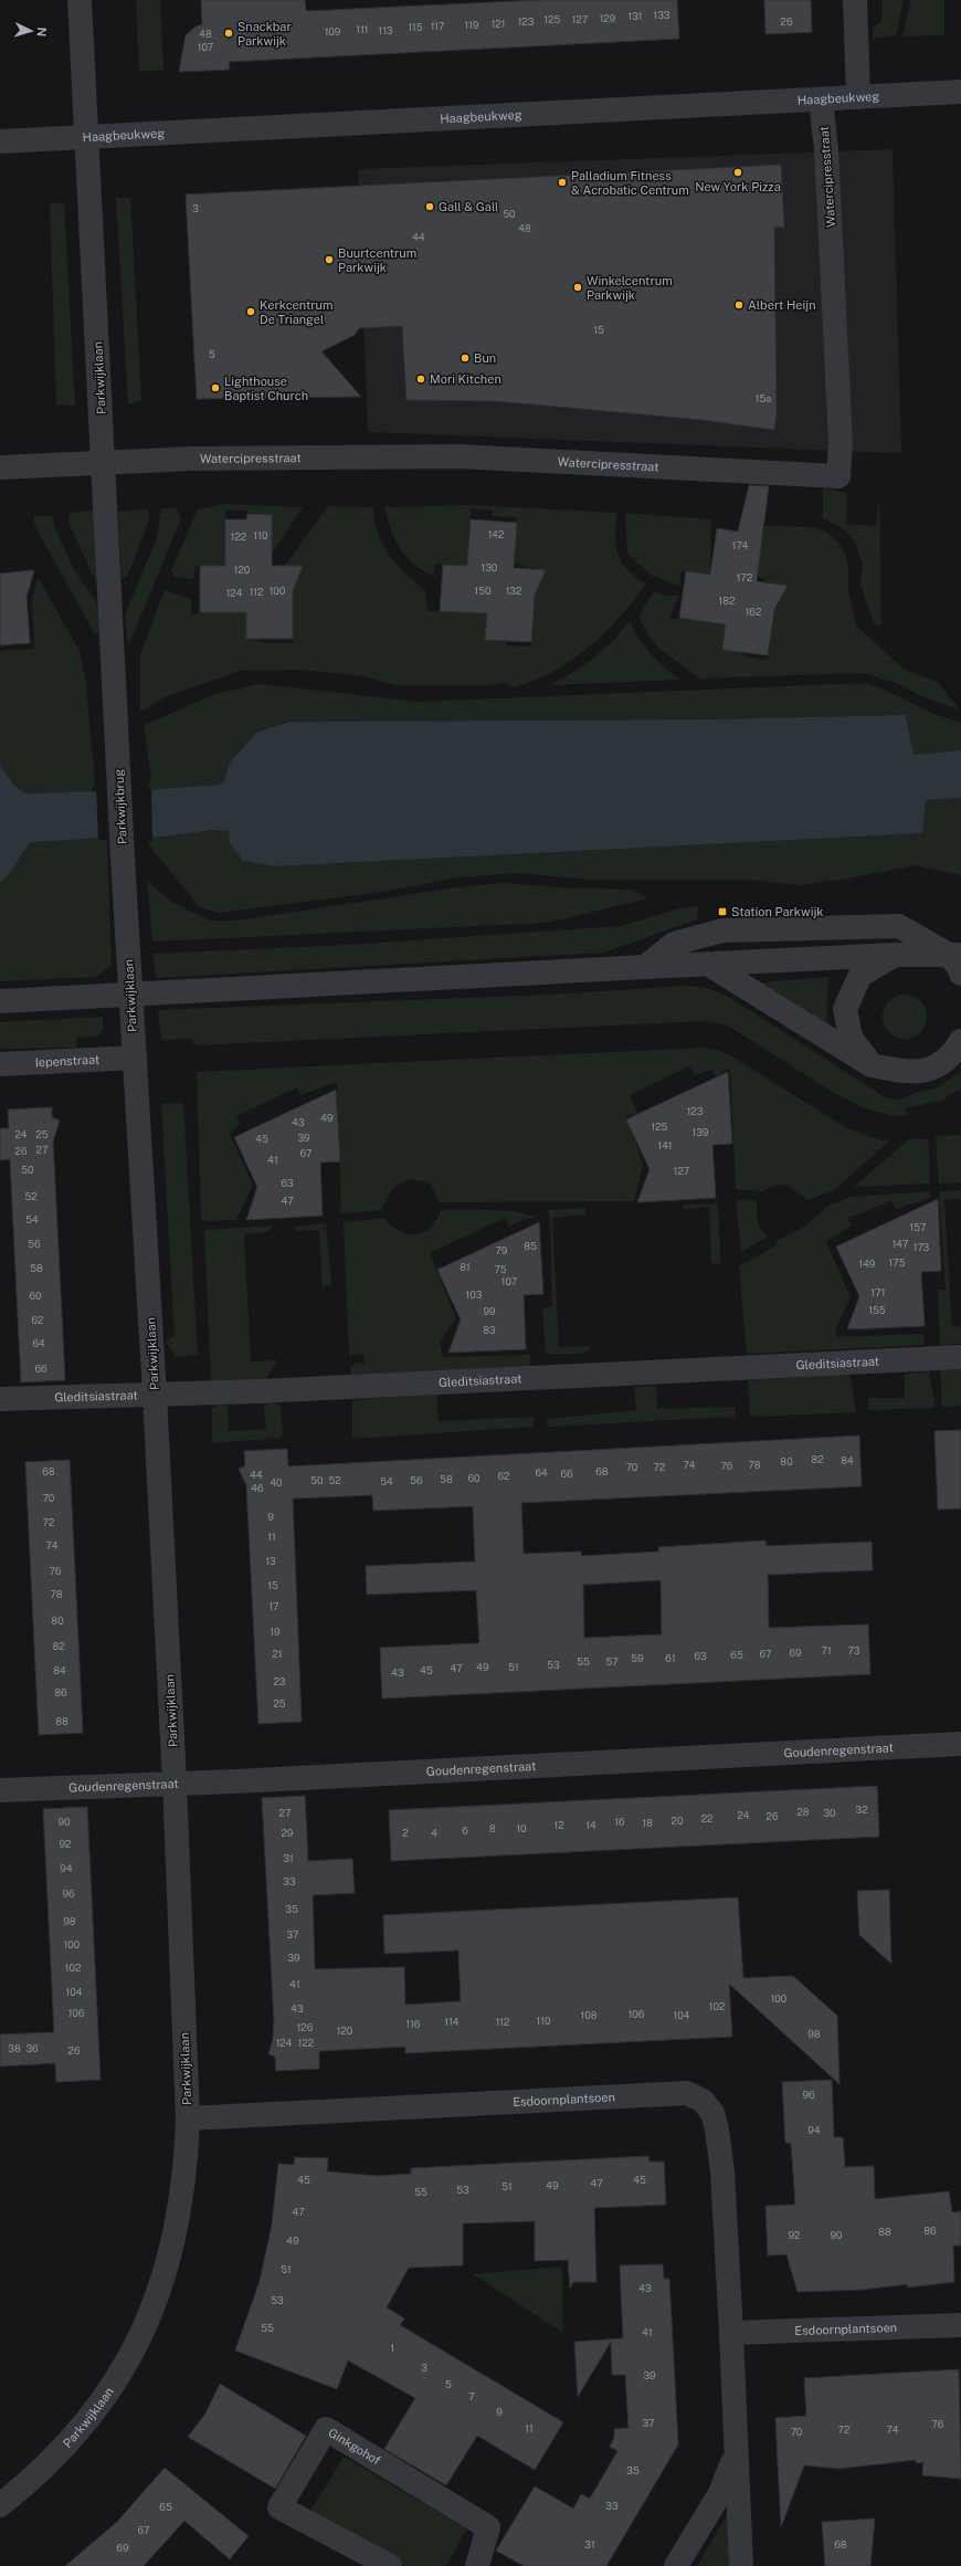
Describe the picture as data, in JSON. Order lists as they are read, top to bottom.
{
  "streets": {
    "street": [
      "Haagbeukweg",
      "Watercipresstraat",
      "Parkwijklaan",
      "Parkwijkbrug",
      "Iepenstraat",
      "Gleditsiastraat",
      "Goudenregenstraat",
      "Esdoornplantsoen",
      "Ginkgohof"
    ]
  },
  "crossings": [
    ["Haagbeukweg", "Watercipresstraat"],
    ["Haagbeukweg", "Parkwijklaan"],
    ["Watercipresstraat", "Parkwijklaan"],
    ["Parkwijklaan", "Parkwijkbrug"],
    ["Parkwijklaan", "Iepenstraat"],
    ["Parkwijklaan", "Gleditsiastraat"],
    ["Parkwijklaan", "Goudenregenstraat"],
    ["Parkwijklaan", "Esdoornplantsoen"]
  ],
  "places": {
    "other": [
      "Snackbar Parkwijk",
      "New York Pizza",
      "Palladium Fitness & Acrobatic Centrum",
      "Gall & Gall",
      "Buurtcentrum Parkwijk",
      "Winkelcentrum Parkwijk",
      "Albert Heijn",
      "Kerkcentrum De Triangel",
      "Bun",
      "Mori Kitchen",
      "Lighthouse Baptist Church"
    ],
    "transit": ["Station Parkwijk"]
  },
  "house_numbers": [
    "133",
    "131",
    "129",
    "125",
    "127",
    "123",
    "26",
    "121",
    "119",
    "117",
    "115",
    "111",
    "113",
    "109",
    "48",
    "107",
    "3",
    "50",
    "48",
    "44",
    "15",
    "5",
    "15a",
    "142",
    "110",
    "122",
    "174",
    "130",
    "120",
    "172",
    "100",
    "150",
    "132",
    "112",
    "124",
    "182",
    "162",
    "123",
    "49",
    "43",
    "125",
    "139",
    "24",
    "25",
    "39",
    "45",
    "141",
    "27",
    "26",
    "67",
    "41",
    "50",
    "127",
    "63",
    "52",
    "47",
    "54",
    "157",
    "56",
    "147",
    "85",
    "173",
    "79",
    "175",
    "149",
    "81",
    "58",
    "75",
    "107",
    "171",
    "103",
    "60",
    "155",
    "99",
    "62",
    "83",
    "64",
    "66",
    "82",
    "84",
    "80",
    "74",
    "78",
    "76",
    "70",
    "72",
    "68",
    "68",
    "64",
    "66",
    "44",
    "62",
    "60",
    "58",
    "50",
    "52",
    "56",
    "54",
    "40",
    "46",
    "70",
    "9",
    "72",
    "11",
    "74",
    "13",
    "76",
    "15",
    "78",
    "17",
    "80",
    "19",
    "82",
    "71",
    "73",
    "69",
    "21",
    "67",
    "65",
    "63",
    "59",
    "61",
    "55",
    "57",
    "53",
    "49",
    "51",
    "47",
    "84",
    "45",
    "43",
    "23",
    "86",
    "25",
    "88",
    "32",
    "28",
    "27",
    "30",
    "24",
    "26",
    "22",
    "20",
    "90",
    "16",
    "18",
    "12",
    "14",
    "8",
    "10",
    "6",
    "29",
    "2",
    "4",
    "92",
    "31",
    "94",
    "33",
    "96",
    "35",
    "98",
    "37",
    "100",
    "39",
    "102",
    "41",
    "104",
    "100",
    "102",
    "43",
    "106",
    "106",
    "108",
    "104",
    "110",
    "114",
    "112",
    "116",
    "126",
    "120",
    "98",
    "124",
    "122",
    "38",
    "36",
    "26",
    "96",
    "94",
    "45",
    "45",
    "47",
    "49",
    "51",
    "53",
    "55",
    "47",
    "86",
    "88",
    "92",
    "90",
    "49",
    "51",
    "43",
    "53",
    "55",
    "41",
    "1",
    "3",
    "39",
    "5",
    "7",
    "9",
    "37",
    "76",
    "11",
    "72",
    "74",
    "70",
    "35",
    "33",
    "65",
    "67",
    "31",
    "68",
    "69"
  ],
  "north": "right"
}
